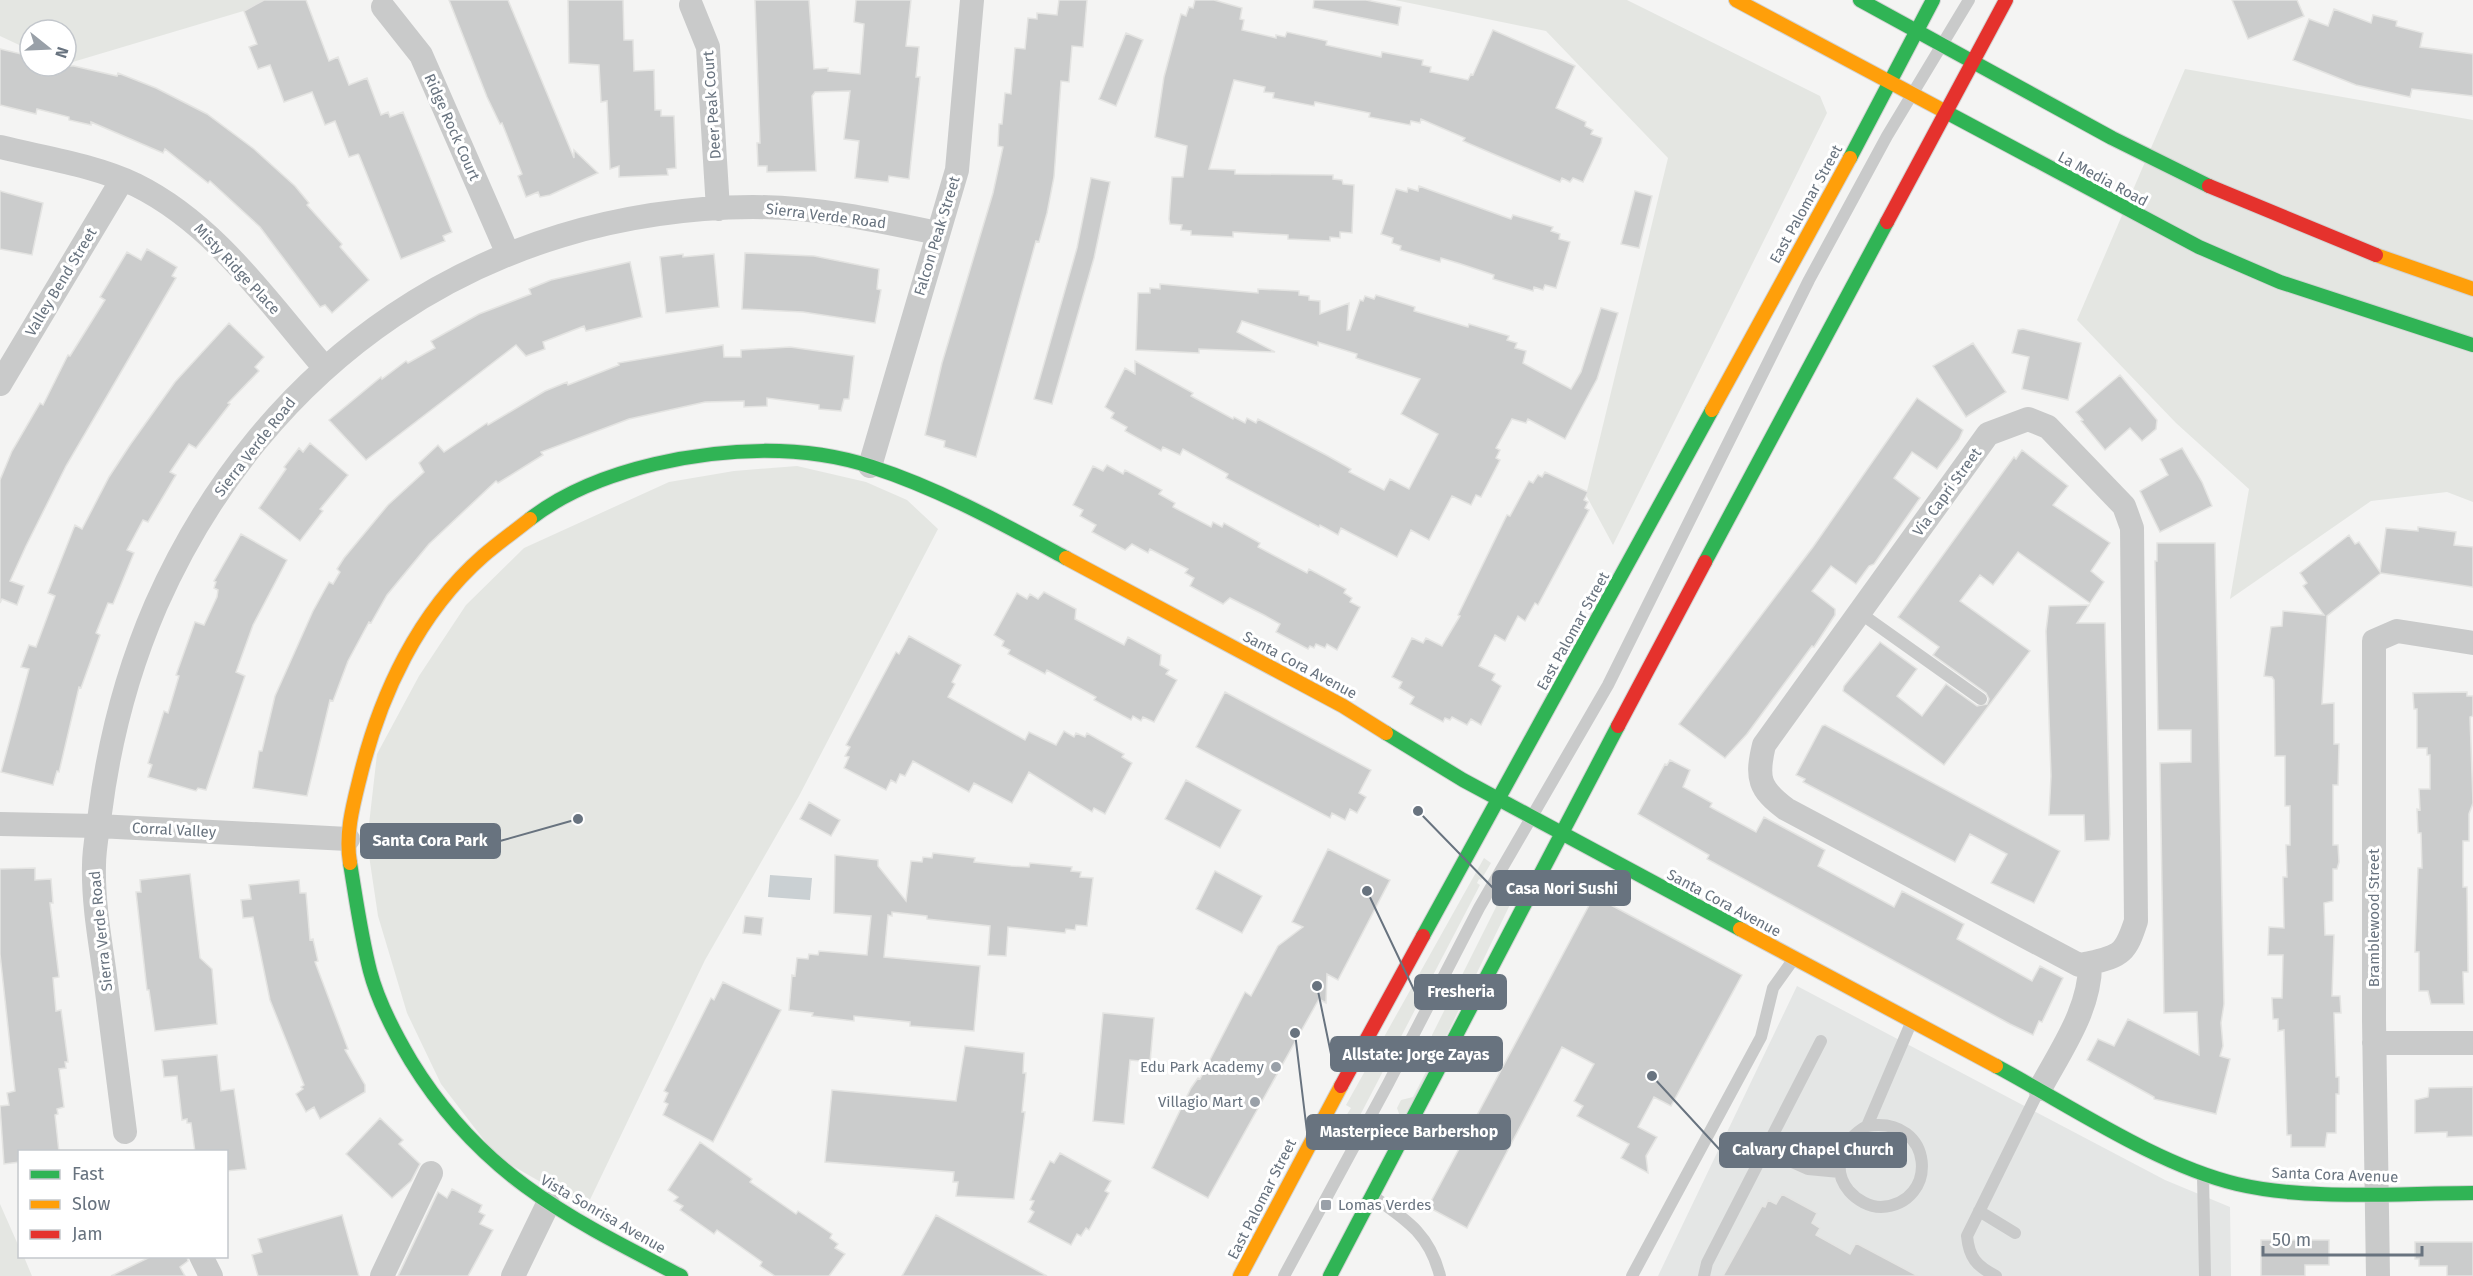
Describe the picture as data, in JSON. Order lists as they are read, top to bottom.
{
  "streets": {
    "main road": [
      "La Media Road",
      "East Palomar Street",
      "Santa Cora Avenue",
      "Vista Sonrisa Avenue"
    ],
    "street": [
      "Deer Peak Court",
      "Ridge Rock Court",
      "Sierra Verde Road",
      "Falcon Peak Street",
      "Misty Ridge Place",
      "Valley Bend Street",
      "Via Capri Street",
      "Corral Valley",
      "Bramblewood Street"
    ]
  },
  "crossings": [
    ["Deer Peak Court", "Sierra Verde Road"],
    ["Ridge Rock Court", "Sierra Verde Road"],
    ["La Media Road", "East Palomar Street"],
    ["East Palomar Street", "Santa Cora Avenue"],
    ["Sierra Verde Road", "Falcon Peak Street"],
    ["Sierra Verde Road", "Misty Ridge Place"],
    ["Sierra Verde Road", "Corral Valley"],
    ["Falcon Peak Street", "Santa Cora Avenue"],
    ["Misty Ridge Place", "Valley Bend Street"],
    ["Santa Cora Avenue", "Corral Valley"],
    ["Santa Cora Avenue", "Bramblewood Street"],
    ["Santa Cora Avenue", "Vista Sonrisa Avenue"]
  ],
  "places": {
    "other": [
      "Casa Nori Sushi",
      "Santa Cora Park",
      "Fresheria",
      "Allstate: Jorge Zayas",
      "Masterpiece Barbershop",
      "Edu Park Academy",
      "Calvary Chapel Church",
      "Villagio Mart"
    ],
    "transit": ["Lomas Verdes"]
  },
  "legend": ["Fast", "Slow", "Jam"],
  "scale_bar": "50 m",
  "north": "right"
}
